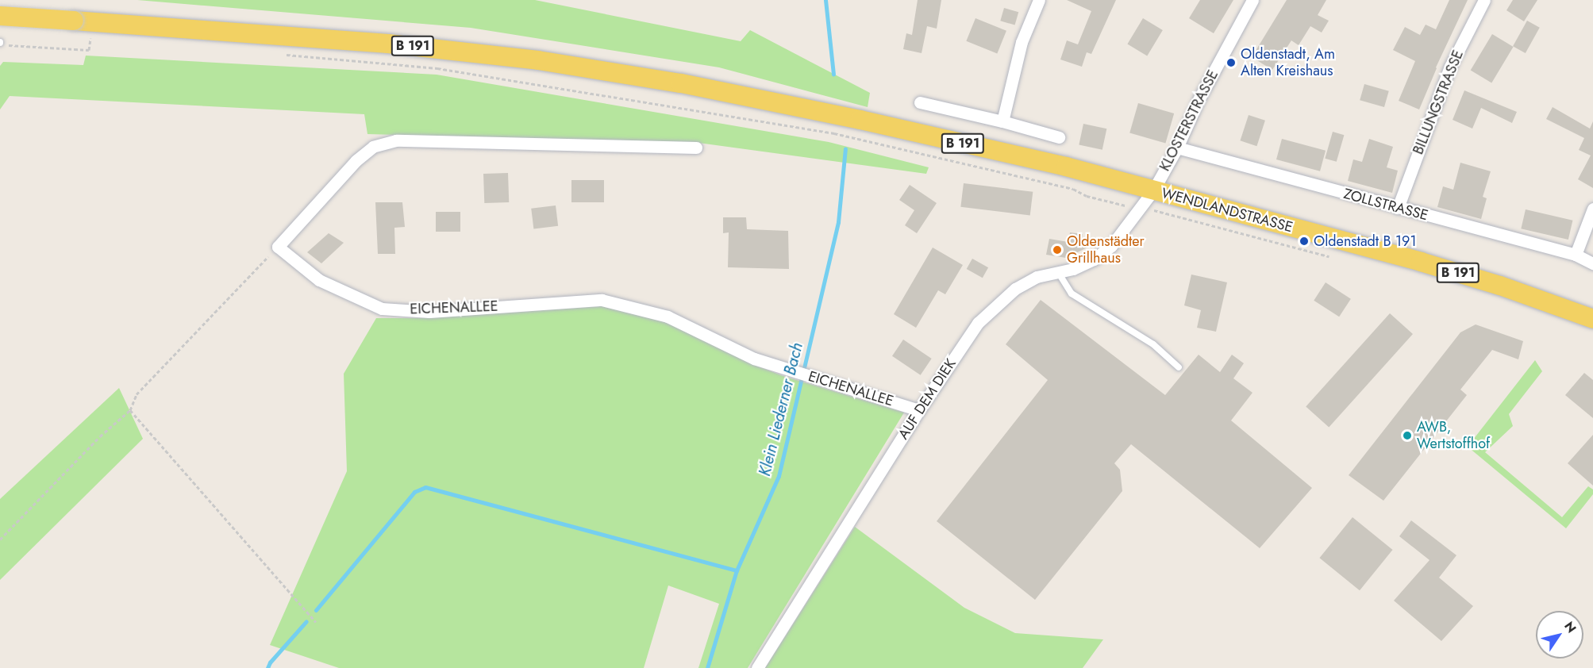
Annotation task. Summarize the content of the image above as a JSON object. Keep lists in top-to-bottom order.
{
  "streets": {
    "main road": ["B 191", "WENDLANDSTRASSE"],
    "street": [
      "BILLUNGSTRASSE",
      "KLOSTERSTRASSE",
      "ZOLLSTRASSE",
      "EICHENALLEE",
      "AUF DEM DIEK"
    ]
  },
  "crossings": [
    ["B 191", "WENDLANDSTRASSE"],
    ["BILLUNGSTRASSE", "ZOLLSTRASSE"],
    ["KLOSTERSTRASSE", "ZOLLSTRASSE"],
    ["KLOSTERSTRASSE", "WENDLANDSTRASSE"],
    ["KLOSTERSTRASSE", "AUF DEM DIEK"],
    ["WENDLANDSTRASSE", "AUF DEM DIEK"],
    ["EICHENALLEE", "AUF DEM DIEK"]
  ],
  "water": ["Klein Liederner Bach"],
  "places": [
    "Oldenstadt, Am Alten Kreishaus",
    "Oldenstadt B 191",
    "Oldenstädter Grillhaus",
    "AWB, Wertstoffhof"
  ],
  "north": "top right"
}
